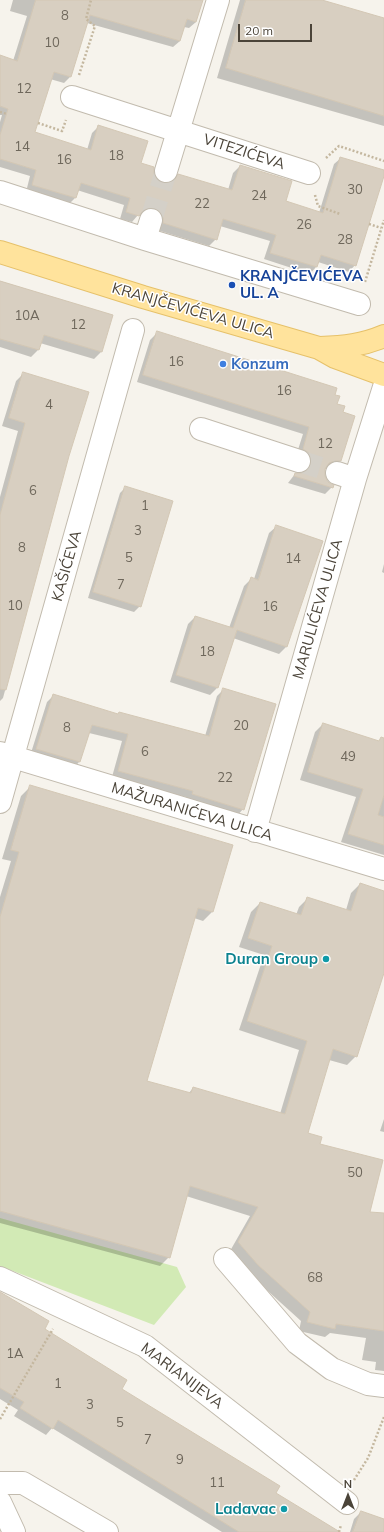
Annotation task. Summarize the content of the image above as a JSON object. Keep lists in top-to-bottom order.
{
  "streets": {
    "main road": ["KRANJČEVIĆEVA ULICA"],
    "street": [
      "VITEZIĆEVA",
      "KAŠIĆEVA",
      "MARULIĆEVA ULICA",
      "MAŽURANIĆEVA ULICA",
      "MARIANIJEVA"
    ]
  },
  "crossings": [
    ["KAŠIĆEVA", "MAŽURANIĆEVA ULICA"],
    ["MARULIĆEVA ULICA", "MAŽURANIĆEVA ULICA"]
  ],
  "places": [
    "KRANJČEVIĆEVA UL. A",
    "Konzum",
    "Duran Group",
    "Ladavac"
  ],
  "house_numbers": [
    "8",
    "10",
    "12",
    "14",
    "18",
    "16",
    "30",
    "24",
    "22",
    "26",
    "28",
    "10A",
    "12",
    "16",
    "16",
    "4",
    "12",
    "6",
    "1",
    "3",
    "8",
    "5",
    "14",
    "7",
    "10",
    "16",
    "18",
    "20",
    "8",
    "6",
    "49",
    "22",
    "50",
    "68",
    "1A",
    "1",
    "3",
    "5",
    "7",
    "9",
    "11"
  ],
  "scale_bar": "20 m",
  "north": "top"
}
